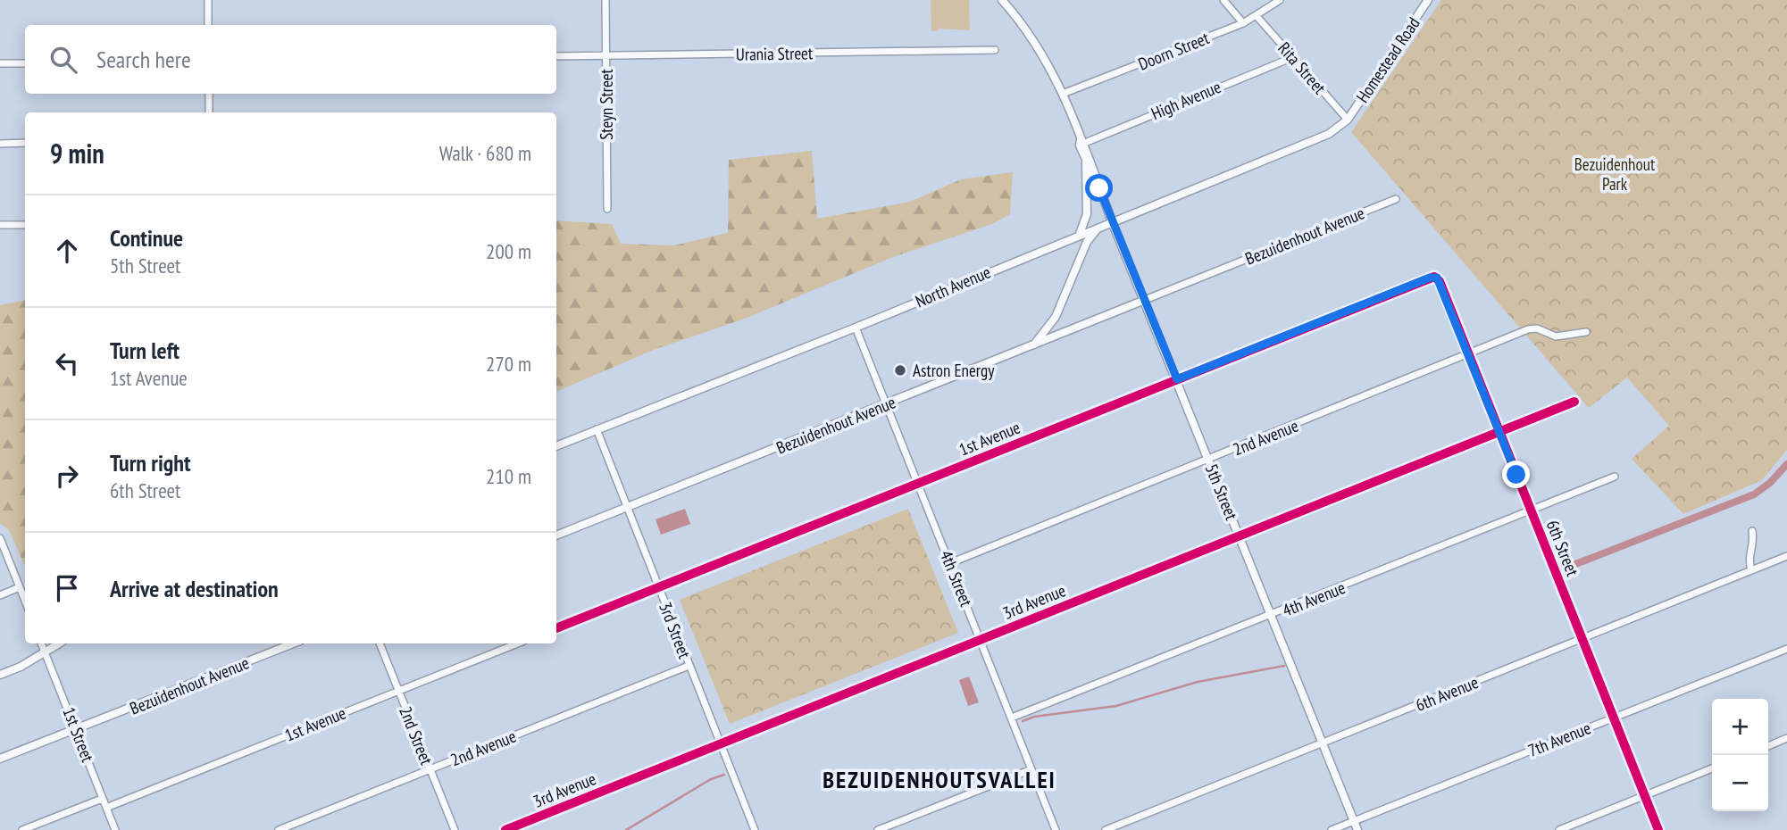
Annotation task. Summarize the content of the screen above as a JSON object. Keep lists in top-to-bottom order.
{
  "streets": {
    "street": [
      "Doorn Street",
      "Urania Street",
      "Homestead Road",
      "Rita Street",
      "High Avenue",
      "Steyn Street",
      "Bezuidenhout Avenue",
      "North Avenue",
      "2nd Avenue",
      "1st Avenue",
      "5th Street",
      "6th Street",
      "4th Street",
      "4th Avenue",
      "3rd Avenue",
      "3rd Street",
      "6th Avenue",
      "1st Street",
      "2nd Street",
      "7th Avenue"
    ]
  },
  "crossings": [
    ["Doorn Street", "Rita Street"],
    ["Urania Street", "Steyn Street"],
    ["Homestead Road", "Rita Street"],
    ["Homestead Road", "North Avenue"],
    ["Rita Street", "High Avenue"],
    ["Rita Street", "North Avenue"],
    ["High Avenue", "5th Street"],
    ["Bezuidenhout Avenue", "5th Street"],
    ["Bezuidenhout Avenue", "4th Street"],
    ["Bezuidenhout Avenue", "3rd Street"],
    ["Bezuidenhout Avenue", "1st Street"],
    ["North Avenue", "5th Street"],
    ["North Avenue", "4th Street"],
    ["North Avenue", "3rd Street"],
    ["2nd Avenue", "5th Street"],
    ["2nd Avenue", "6th Street"],
    ["2nd Avenue", "4th Street"],
    ["2nd Avenue", "3rd Street"],
    ["2nd Avenue", "2nd Street"],
    ["1st Avenue", "5th Street"],
    ["1st Avenue", "6th Street"],
    ["1st Avenue", "4th Street"],
    ["1st Avenue", "3rd Street"],
    ["1st Avenue", "1st Street"],
    ["1st Avenue", "2nd Street"],
    ["5th Street", "4th Avenue"],
    ["5th Street", "3rd Avenue"],
    ["5th Street", "6th Avenue"],
    ["5th Street", "7th Avenue"],
    ["6th Street", "4th Avenue"],
    ["6th Street", "3rd Avenue"],
    ["6th Street", "6th Avenue"],
    ["6th Street", "7th Avenue"],
    ["4th Street", "4th Avenue"],
    ["4th Street", "3rd Avenue"],
    ["3rd Avenue", "3rd Street"]
  ],
  "districts": ["BEZUIDENHOUTSVALLEI"],
  "parks": ["Bezuidenhout Park"],
  "places": ["Astron Energy"],
  "page": {
    "search": "Search here",
    "heading": ["9 min", "Walk · 680 m"],
    "list": [
      ["Continue", "5th Street", "200 m"],
      ["Turn left", "1st Avenue", "270 m"],
      ["Turn right", "6th Street", "210 m"],
      "Arrive at destination"
    ],
    "map_buttons": ["+", "−"]
  }
}
